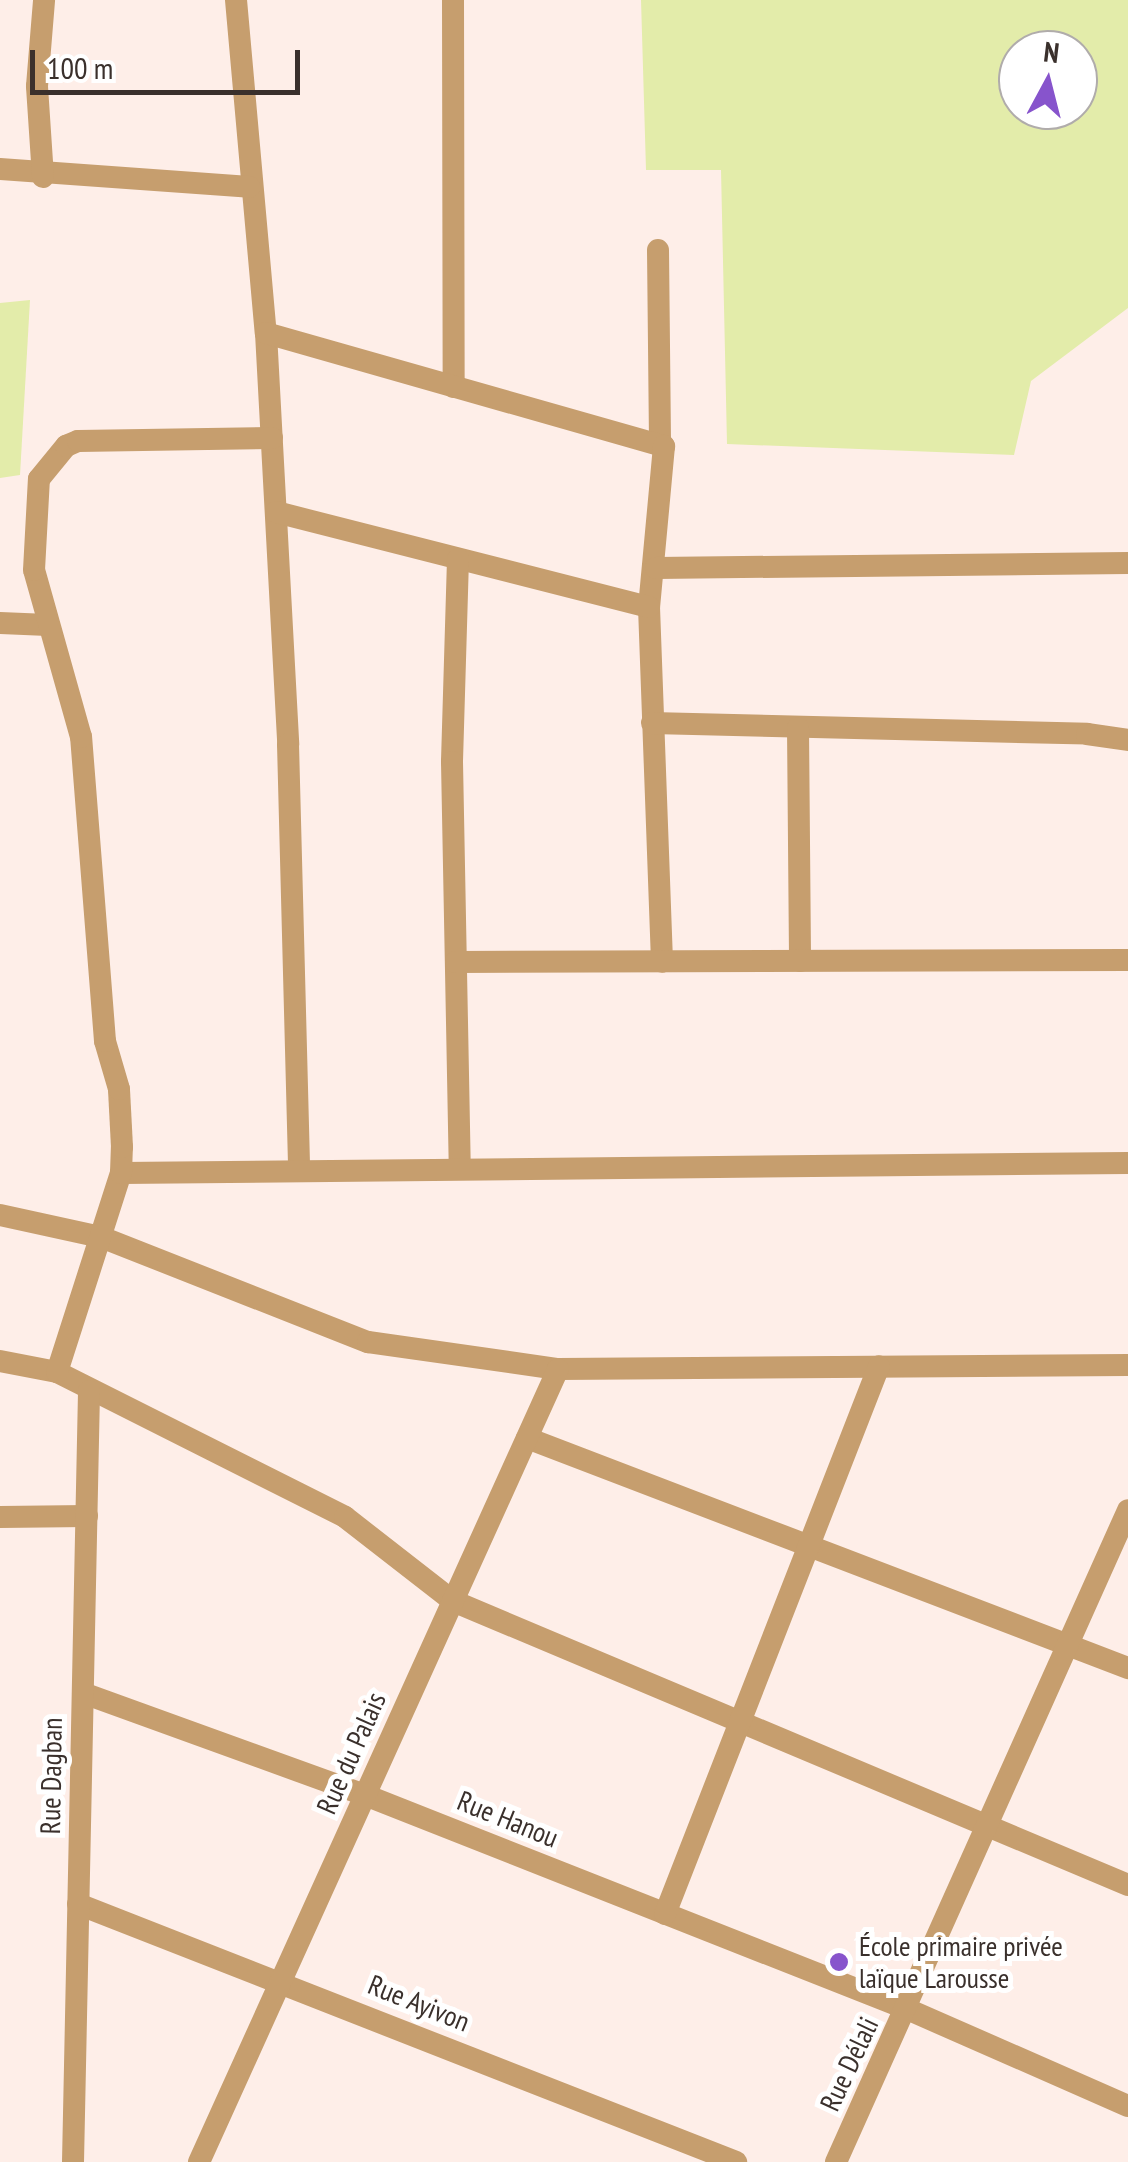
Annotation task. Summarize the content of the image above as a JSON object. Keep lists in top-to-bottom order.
{
  "streets": {
    "street": [
      "Rue du Palais",
      "Rue Dagban",
      "Rue Hanou",
      "Rue Ayivon",
      "Rue Délali"
    ]
  },
  "crossings": [
    ["Rue du Palais", "Rue Hanou"],
    ["Rue du Palais", "Rue Ayivon"],
    ["Rue Dagban", "Rue Hanou"],
    ["Rue Dagban", "Rue Ayivon"],
    ["Rue Hanou", "Rue Délali"]
  ],
  "places": ["École primaire privée laïque Larousse"],
  "scale_bar": "100 m",
  "north": "top"
}
